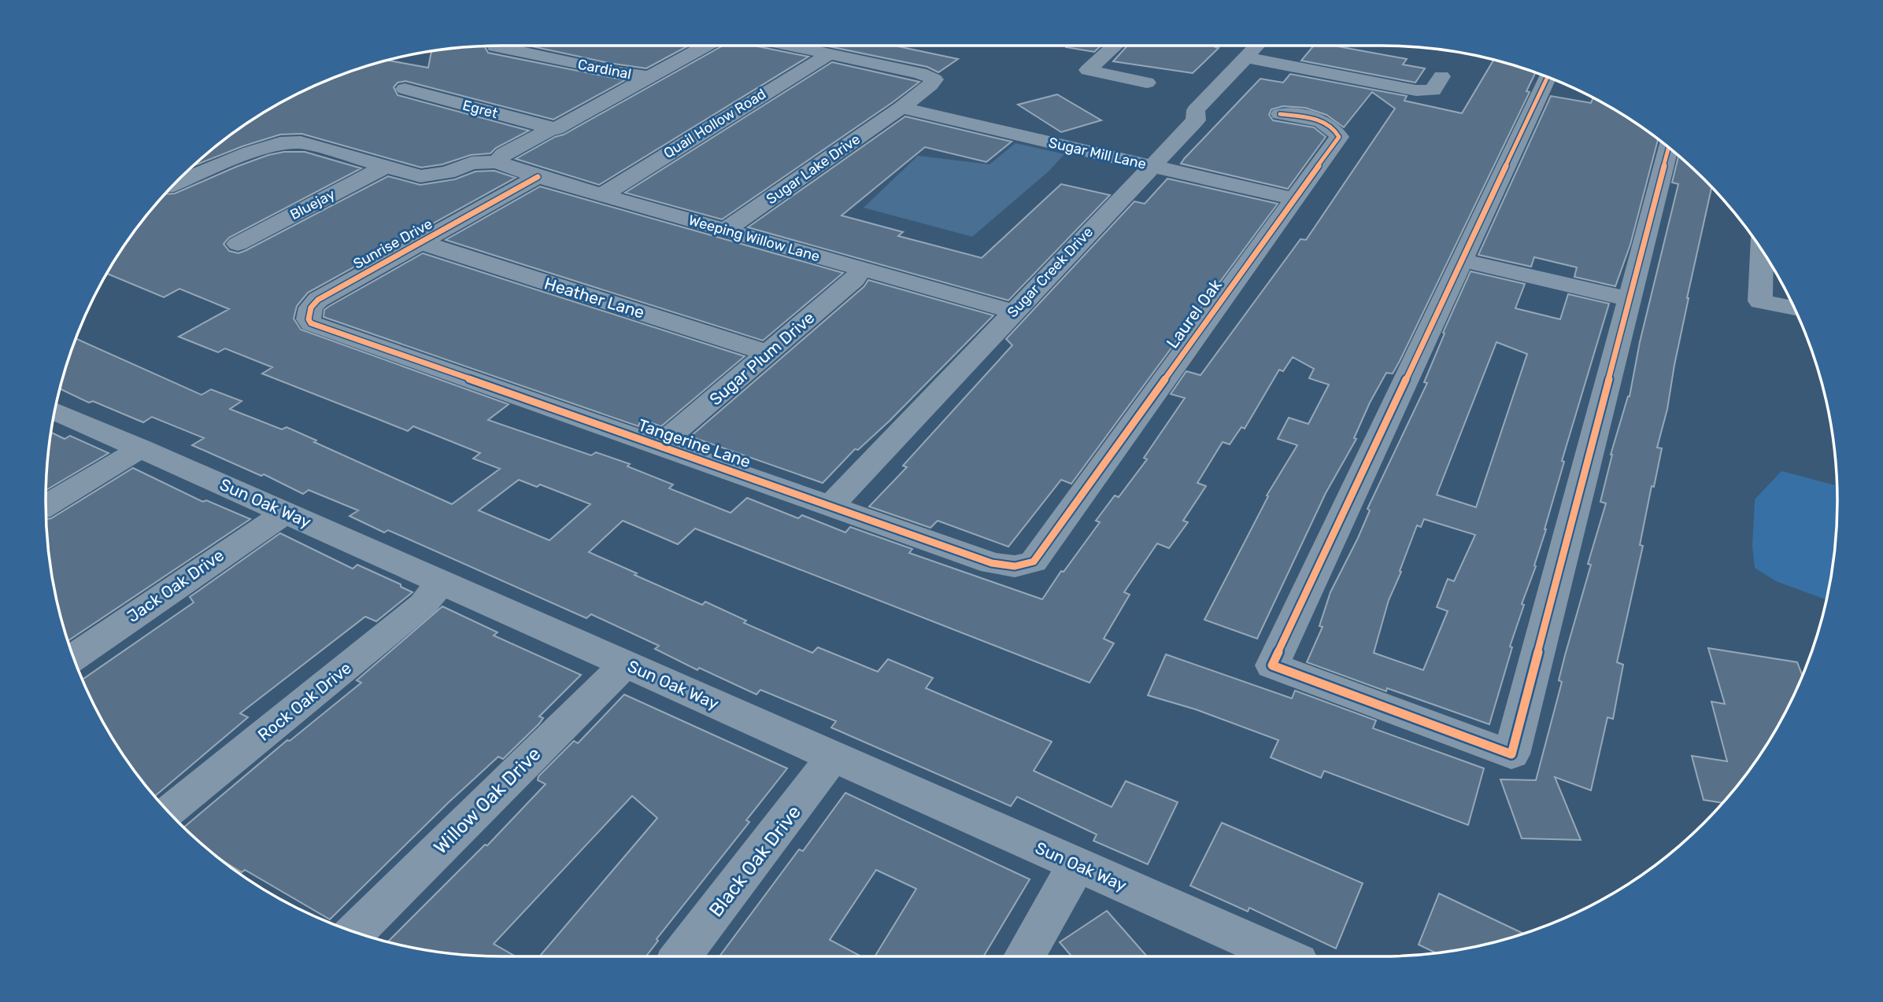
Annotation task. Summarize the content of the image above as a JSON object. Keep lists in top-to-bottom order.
{
  "streets": {
    "street": [
      "Cardinal",
      "Egret",
      "Quail Hollow Road",
      "Sugar Mill Lane",
      "Sugar Lake Drive",
      "Bluejay",
      "Weeping Willow Lane",
      "Sunrise Drive",
      "Sugar Creek Drive",
      "Heather Lane",
      "Laurel Oak",
      "Sugar Plum Drive",
      "Tangerine Lane",
      "Sun Oak Way",
      "Jack Oak Drive",
      "Rock Oak Drive",
      "Willow Oak Drive",
      "Black Oak Drive"
    ]
  },
  "crossings": [
    ["Quail Hollow Road", "Sugar Lake Drive"],
    ["Quail Hollow Road", "Weeping Willow Lane"],
    ["Sugar Mill Lane", "Sugar Lake Drive"],
    ["Sugar Mill Lane", "Sugar Creek Drive"],
    ["Sugar Mill Lane", "Laurel Oak"],
    ["Sugar Lake Drive", "Weeping Willow Lane"],
    ["Weeping Willow Lane", "Sunrise Drive"],
    ["Weeping Willow Lane", "Sugar Creek Drive"],
    ["Weeping Willow Lane", "Sugar Plum Drive"],
    ["Sunrise Drive", "Heather Lane"],
    ["Sunrise Drive", "Tangerine Lane"],
    ["Sugar Creek Drive", "Tangerine Lane"],
    ["Heather Lane", "Sugar Plum Drive"],
    ["Laurel Oak", "Tangerine Lane"],
    ["Sugar Plum Drive", "Tangerine Lane"],
    ["Sun Oak Way", "Jack Oak Drive"],
    ["Sun Oak Way", "Rock Oak Drive"],
    ["Sun Oak Way", "Willow Oak Drive"],
    ["Sun Oak Way", "Black Oak Drive"]
  ]
}
